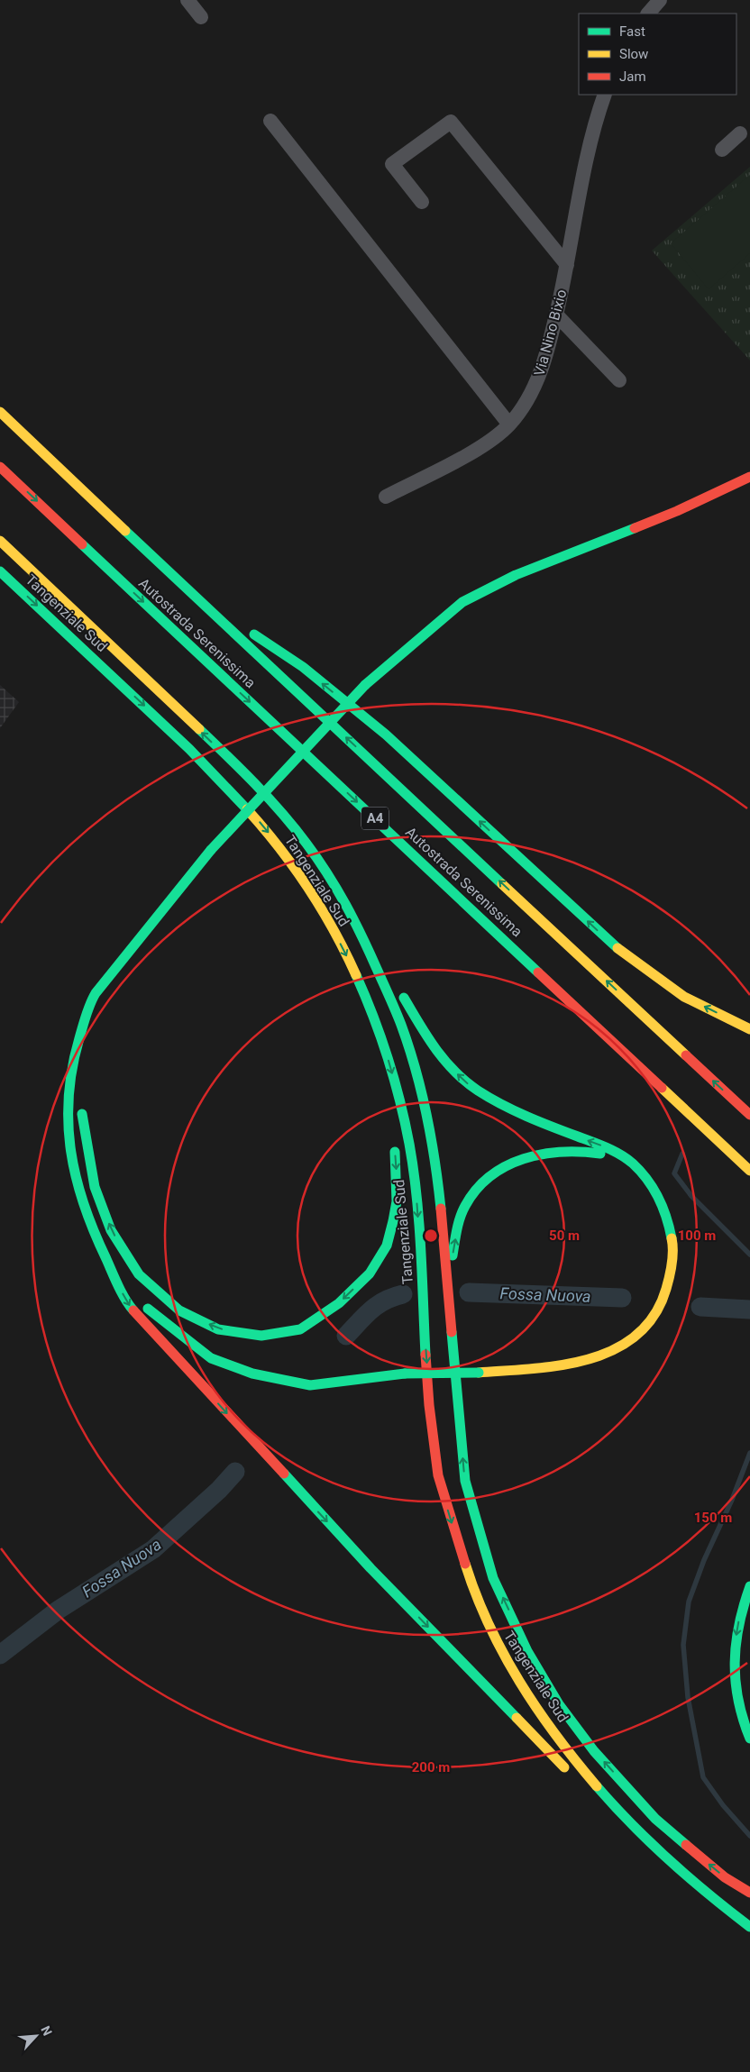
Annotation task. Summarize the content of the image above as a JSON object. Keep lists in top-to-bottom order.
{
  "streets": {
    "highway": ["Tangenziale Sud", "Autostrada Serenissima", "A4"],
    "street": ["Via Nino Bixio"]
  },
  "crossings": [
    ["Autostrada Serenissima", "A4"]
  ],
  "water": ["Fossa Nuova"],
  "legend": ["Fast", "Slow", "Jam"],
  "north": "top right",
  "rings": [
    "50 m",
    "100 m",
    "150 m",
    "200 m"
  ]
}
